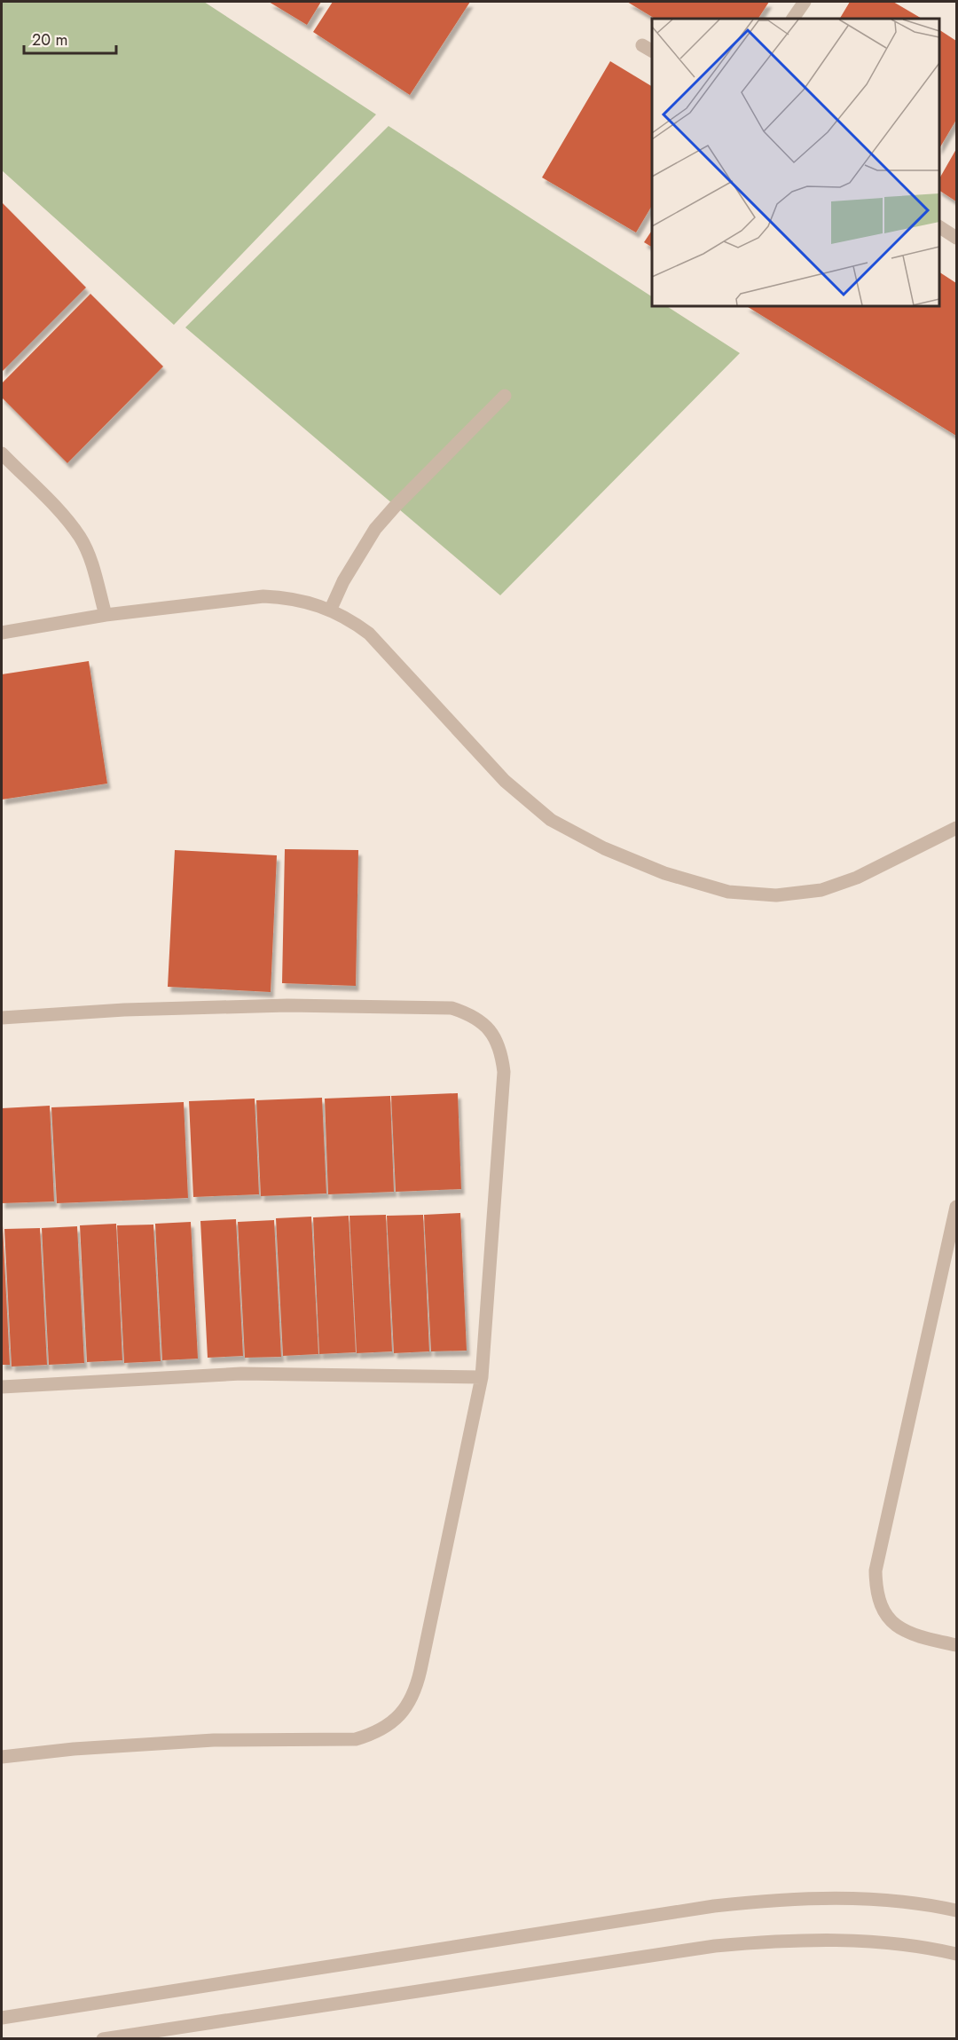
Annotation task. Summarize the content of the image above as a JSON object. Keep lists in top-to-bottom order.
{
  "scale_bar": "20 m"
}
